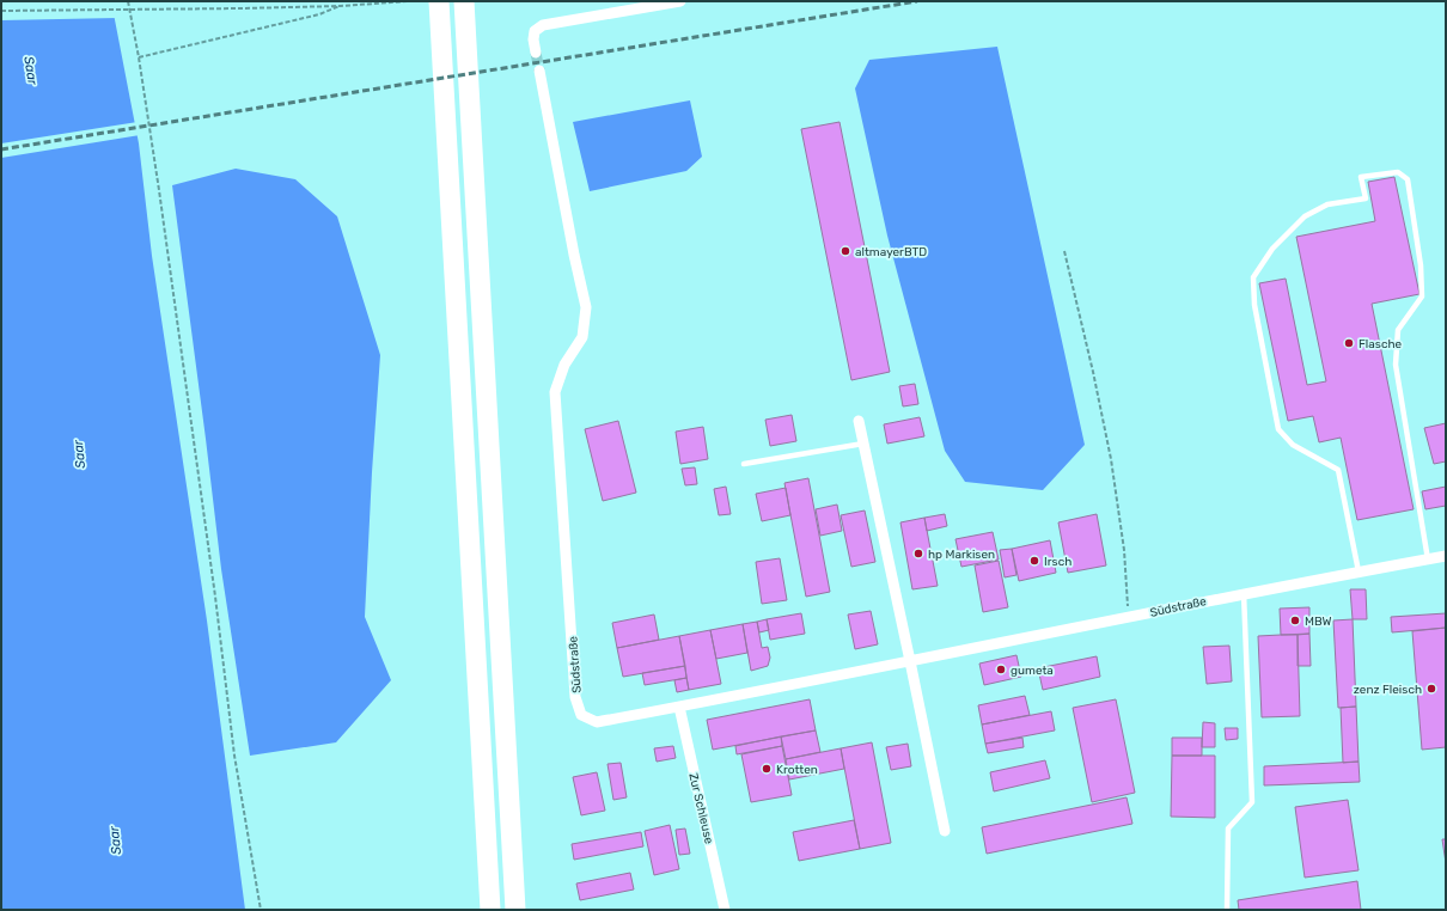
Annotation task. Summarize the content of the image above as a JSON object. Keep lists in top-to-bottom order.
{
  "streets": {
    "street": ["Südstraße", "Zur Schleuse"]
  },
  "crossings": [
    ["Südstraße", "Zur Schleuse"]
  ],
  "water": ["Saar"],
  "places": [
    "altmayerBTD",
    "Flasche",
    "hp Markisen",
    "Irsch",
    "MBW",
    "gumeta",
    "zenz Fleisch",
    "Krotten"
  ]
}
